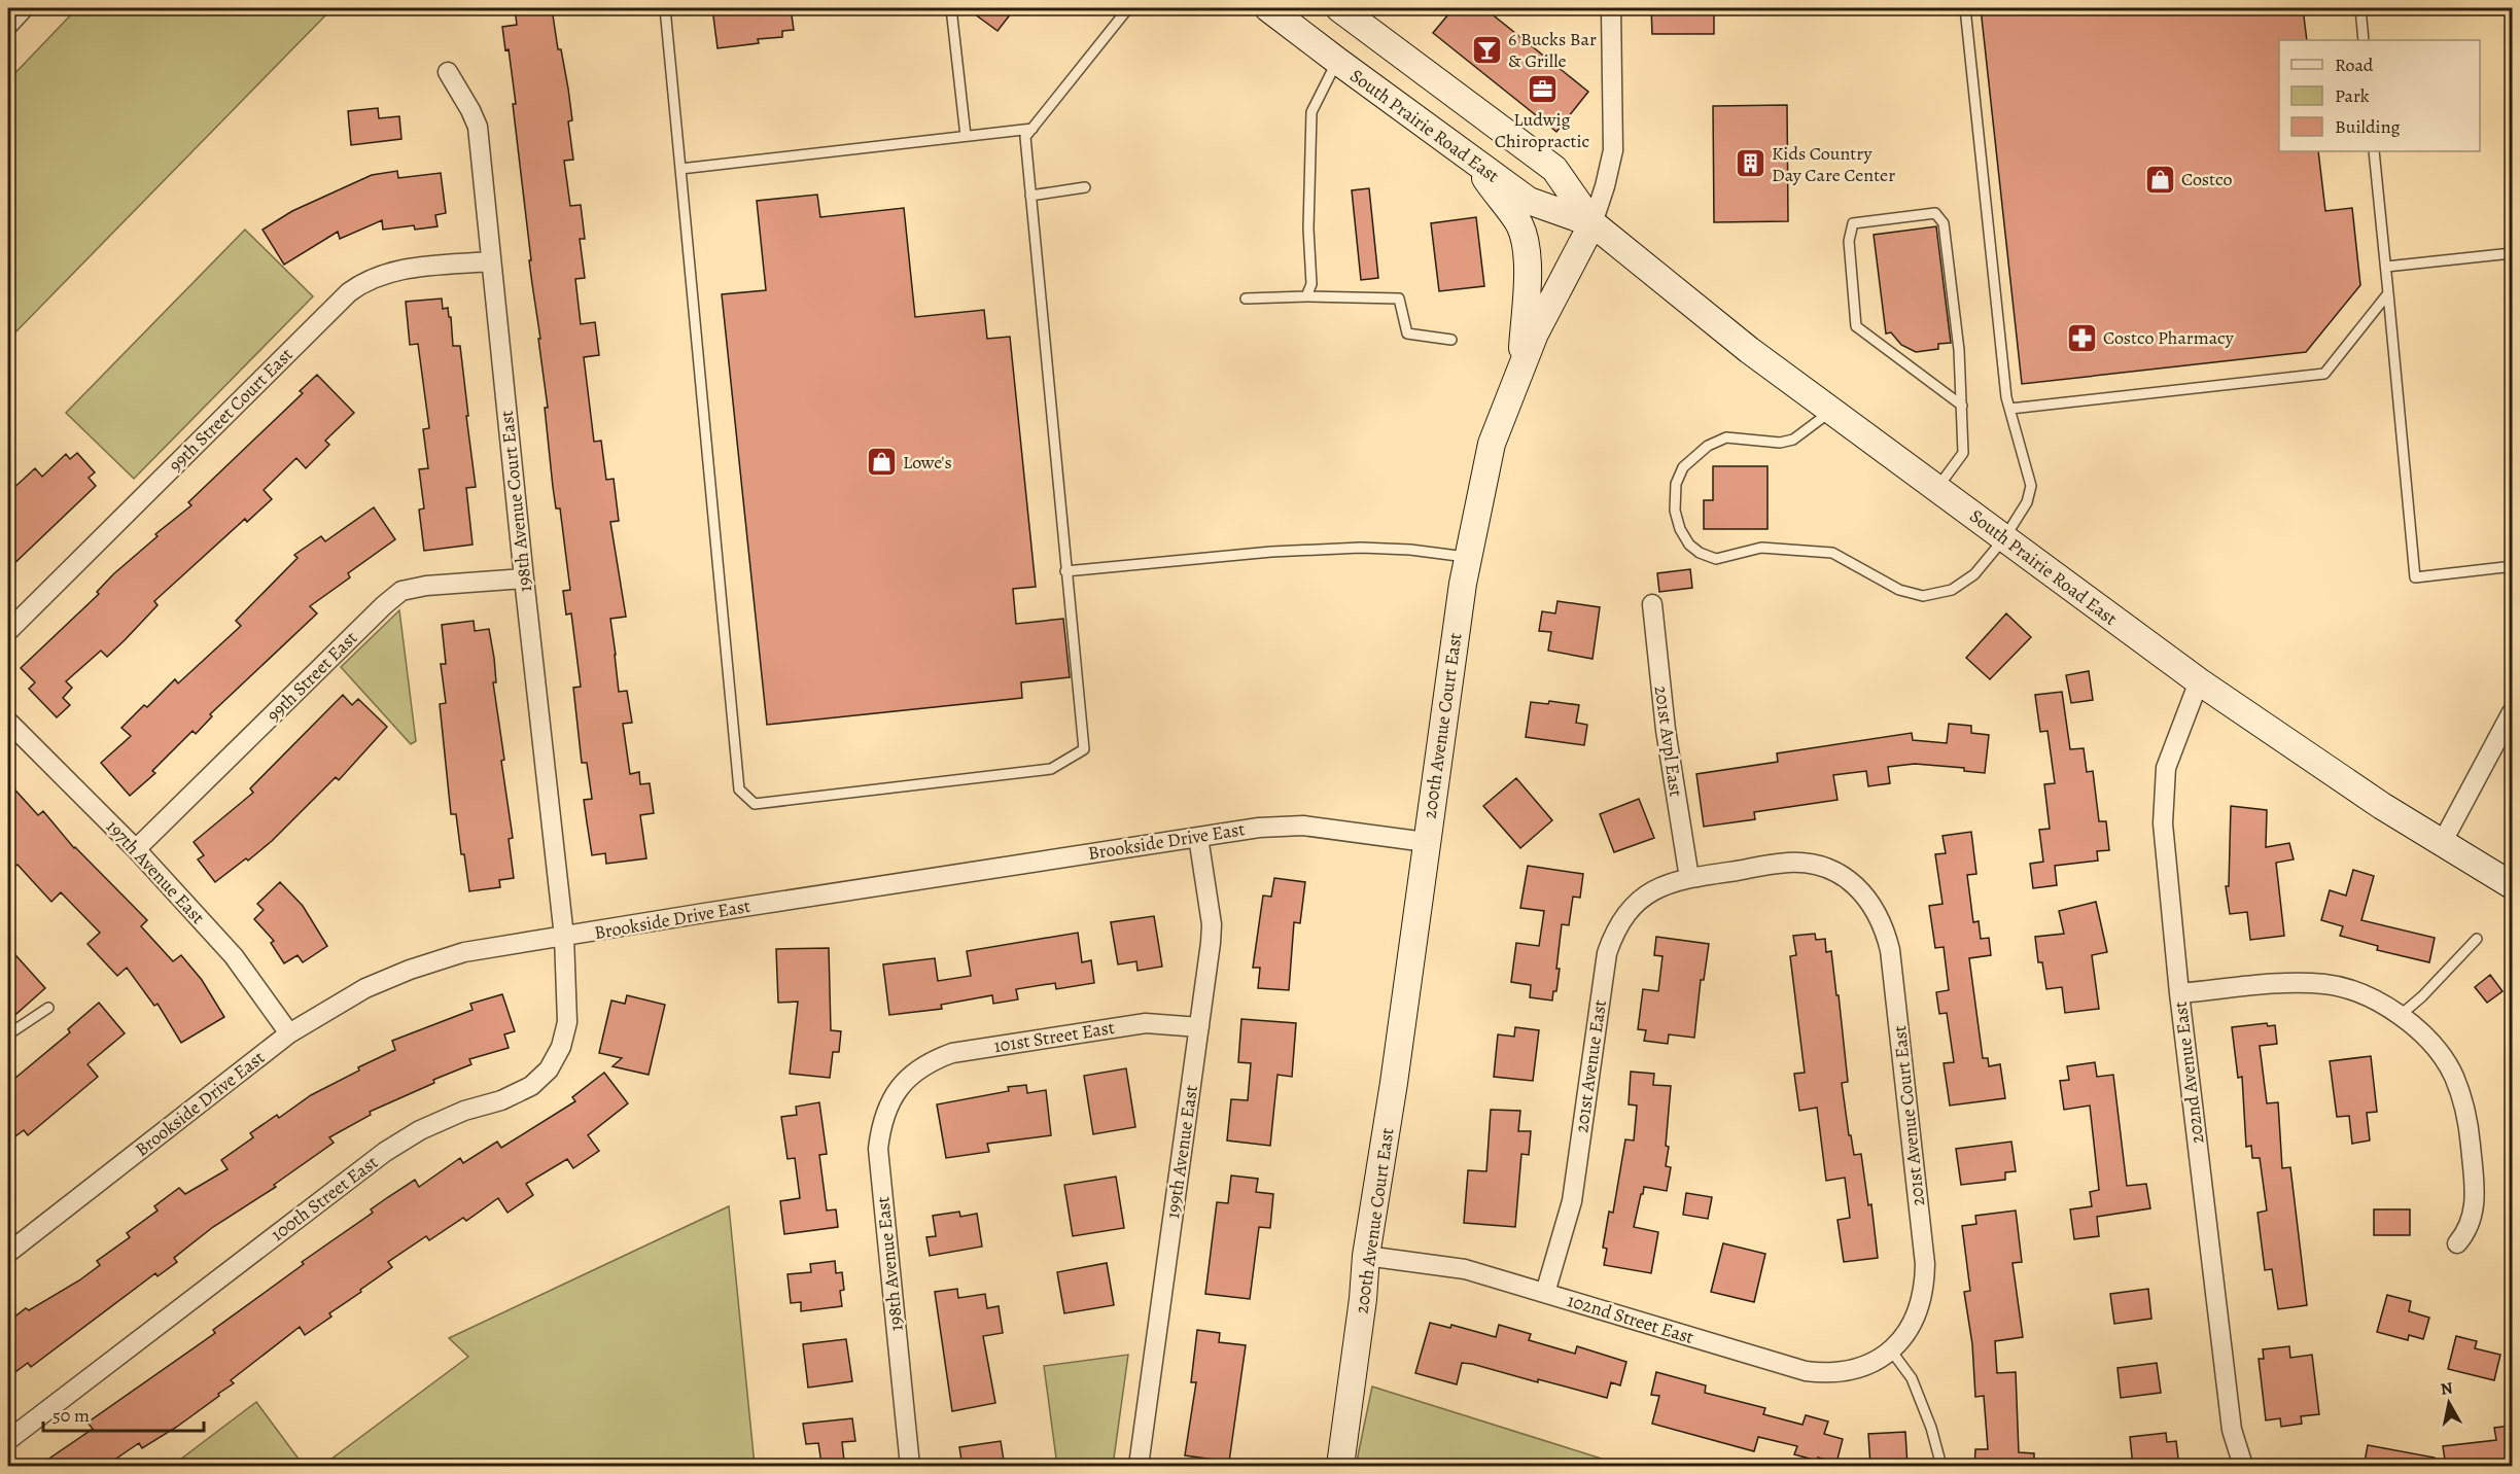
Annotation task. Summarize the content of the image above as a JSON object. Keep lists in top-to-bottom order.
{
  "streets": {
    "main road": ["South Prairie Road East", "200th Avenue Court East"],
    "street": [
      "99th Street Court East",
      "198th Avenue Court East",
      "99th Street East",
      "201st Avpl East",
      "Brookside Drive East",
      "197th Avenue East",
      "101st Street East",
      "201st Avenue East",
      "202nd Avenue East",
      "201st Avenue Court East",
      "199th Avenue East",
      "100th Street East",
      "198th Avenue East",
      "102nd Street East"
    ]
  },
  "crossings": [
    ["South Prairie Road East", "200th Avenue Court East"],
    ["South Prairie Road East", "202nd Avenue East"],
    ["99th Street Court East", "198th Avenue Court East"],
    ["198th Avenue Court East", "99th Street East"],
    ["198th Avenue Court East", "Brookside Drive East"],
    ["198th Avenue Court East", "100th Street East"],
    ["99th Street East", "197th Avenue East"],
    ["200th Avenue Court East", "Brookside Drive East"],
    ["200th Avenue Court East", "102nd Street East"],
    ["201st Avpl East", "201st Avenue East"],
    ["201st Avpl East", "201st Avenue Court East"],
    ["Brookside Drive East", "197th Avenue East"],
    ["Brookside Drive East", "199th Avenue East"],
    ["Brookside Drive East", "100th Street East"],
    ["101st Street East", "199th Avenue East"],
    ["101st Street East", "198th Avenue East"],
    ["201st Avenue East", "201st Avenue Court East"],
    ["201st Avenue East", "102nd Street East"],
    ["201st Avenue Court East", "102nd Street East"]
  ],
  "places": {
    "bar": ["6 Bucks Bar & Grille"],
    "office": ["Ludwig Chiropractic"],
    "building": ["Kids Country Day Care Center"],
    "shop": ["Costco", "Lowe's"],
    "pharmacy": ["Costco Pharmacy"]
  },
  "legend": ["Road", "Park", "Building"],
  "scale_bar": "50 m",
  "north": "top"
}
